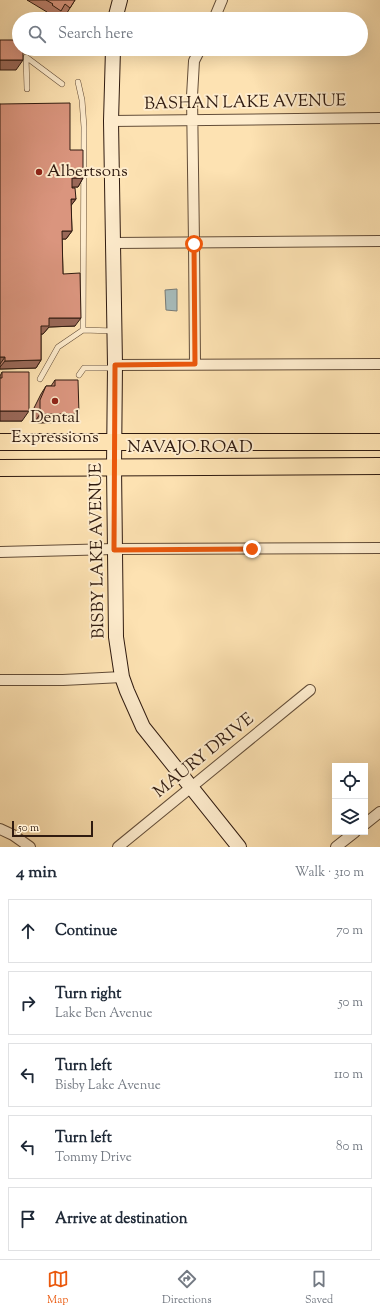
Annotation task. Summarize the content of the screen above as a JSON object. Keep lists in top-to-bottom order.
{
  "streets": {
    "main road": ["NAVAJO ROAD"],
    "street": ["BASHAN LAKE AVENUE", "BISBY LAKE AVENUE", "MAURY DRIVE"]
  },
  "crossings": [
    ["BASHAN LAKE AVENUE", "BISBY LAKE AVENUE"],
    ["NAVAJO ROAD", "BISBY LAKE AVENUE"],
    ["BISBY LAKE AVENUE", "MAURY DRIVE"]
  ],
  "places": ["Albertsons", "Dental Expressions"],
  "scale_bar": "50 m",
  "page": {
    "search": "Search here",
    "scale": "50 m",
    "heading": ["4 min", "Walk · 310 m"],
    "list": [
      ["Continue", "70 m"],
      ["Turn right", "Lake Ben Avenue", "50 m"],
      ["Turn left", "Bisby Lake Avenue", "110 m"],
      ["Turn left", "Tommy Drive", "80 m"],
      "Arrive at destination"
    ],
    "nav": ["Map", "Directions", "Saved"]
  }
}
